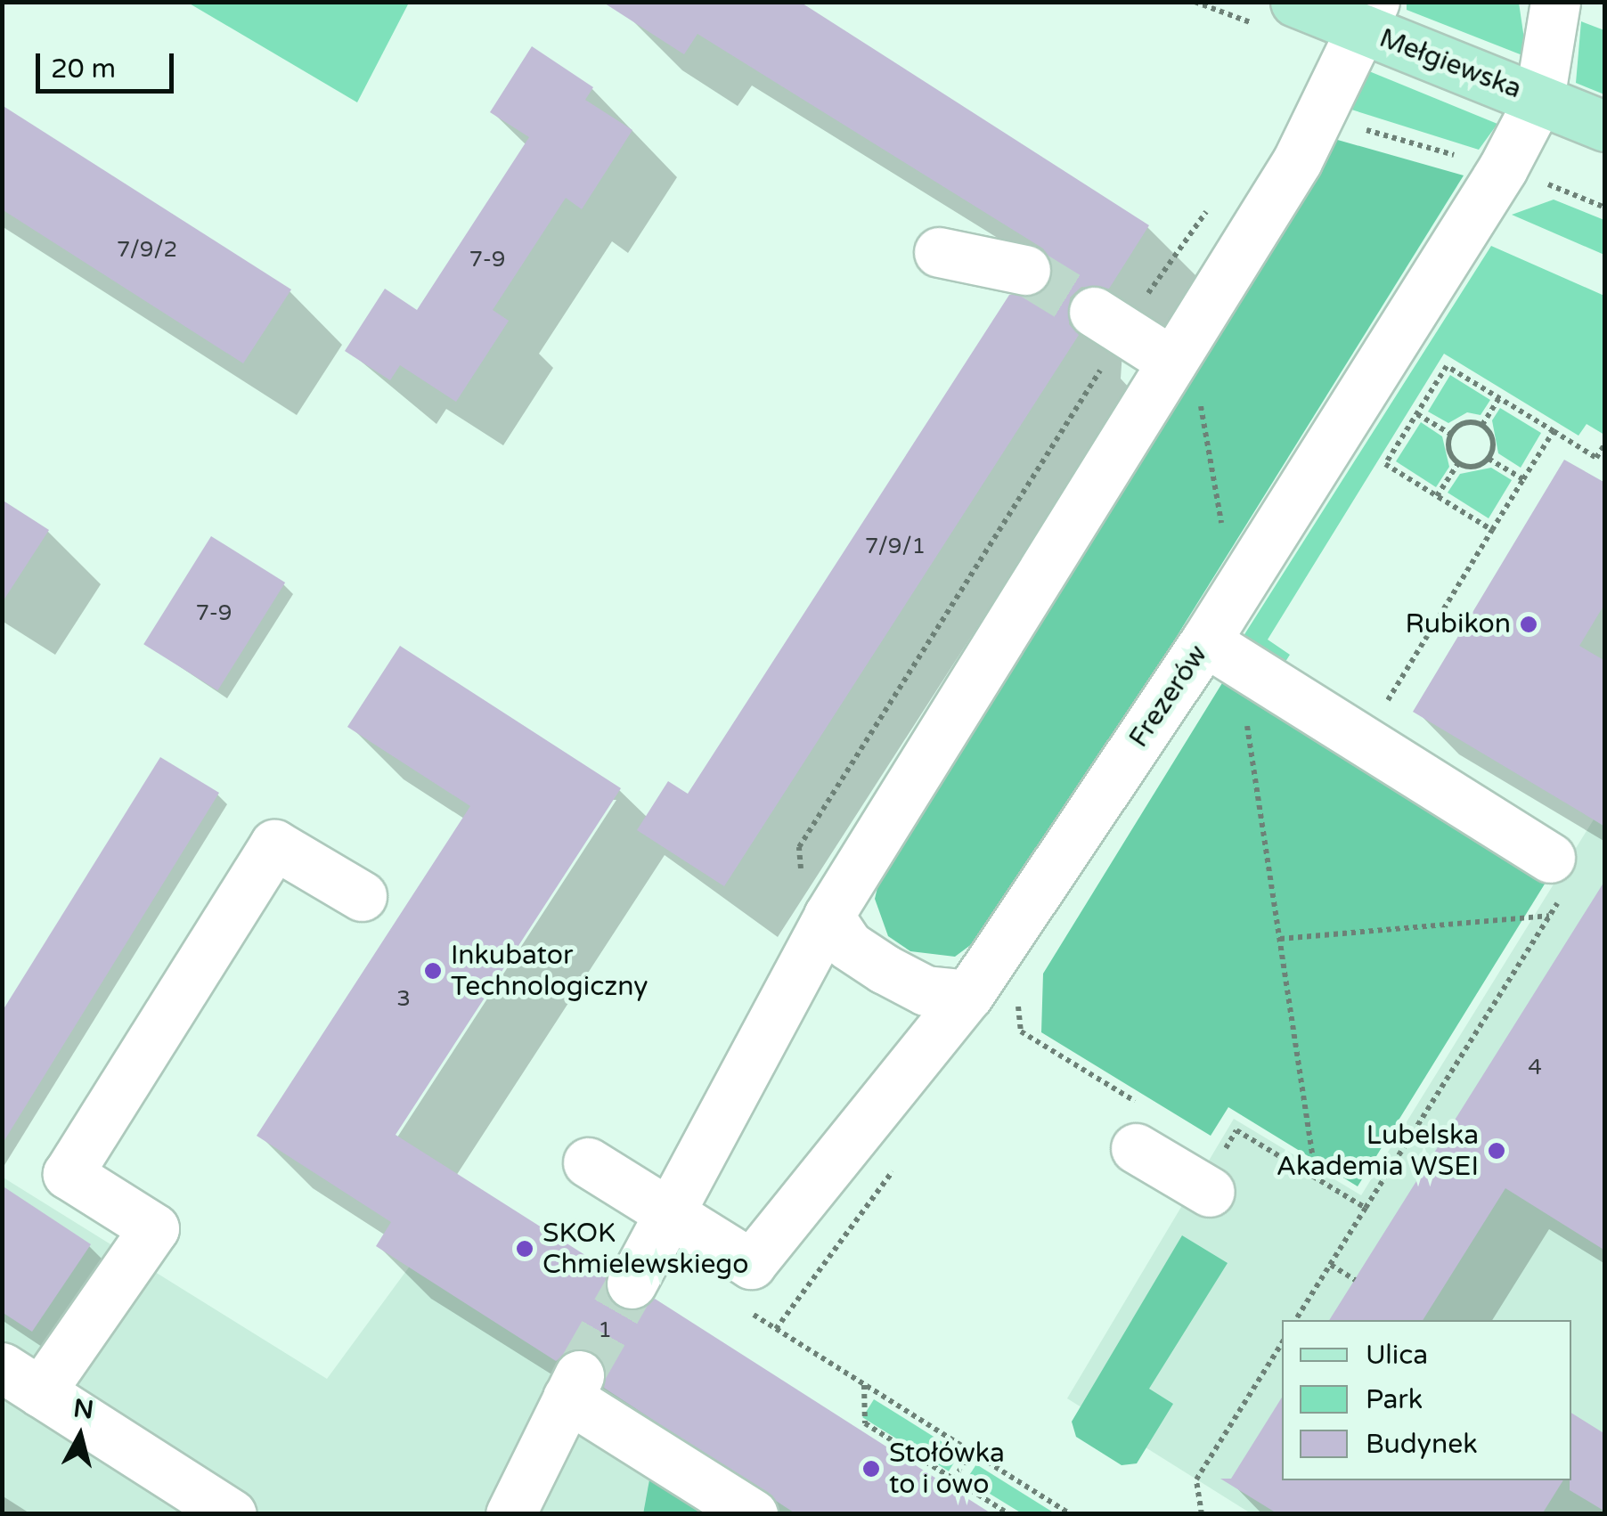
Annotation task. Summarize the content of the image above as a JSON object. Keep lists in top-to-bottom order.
{
  "streets": {
    "main road": ["Mełgiewska"],
    "street": ["Frezerów"]
  },
  "crossings": [
    ["Mełgiewska", "Frezerów"]
  ],
  "places": [
    "Rubikon",
    "Inkubator Technologiczny",
    "Lubelska Akademia WSEI",
    "SKOK Chmielewskiego",
    "Stołówka to i owo"
  ],
  "house_numbers": [
    "7/9/2",
    "7-9",
    "7/9/1",
    "7-9",
    "3",
    "4",
    "1"
  ],
  "legend": ["Ulica", "Park", "Budynek"],
  "scale_bar": "20 m",
  "north": "top"
}
